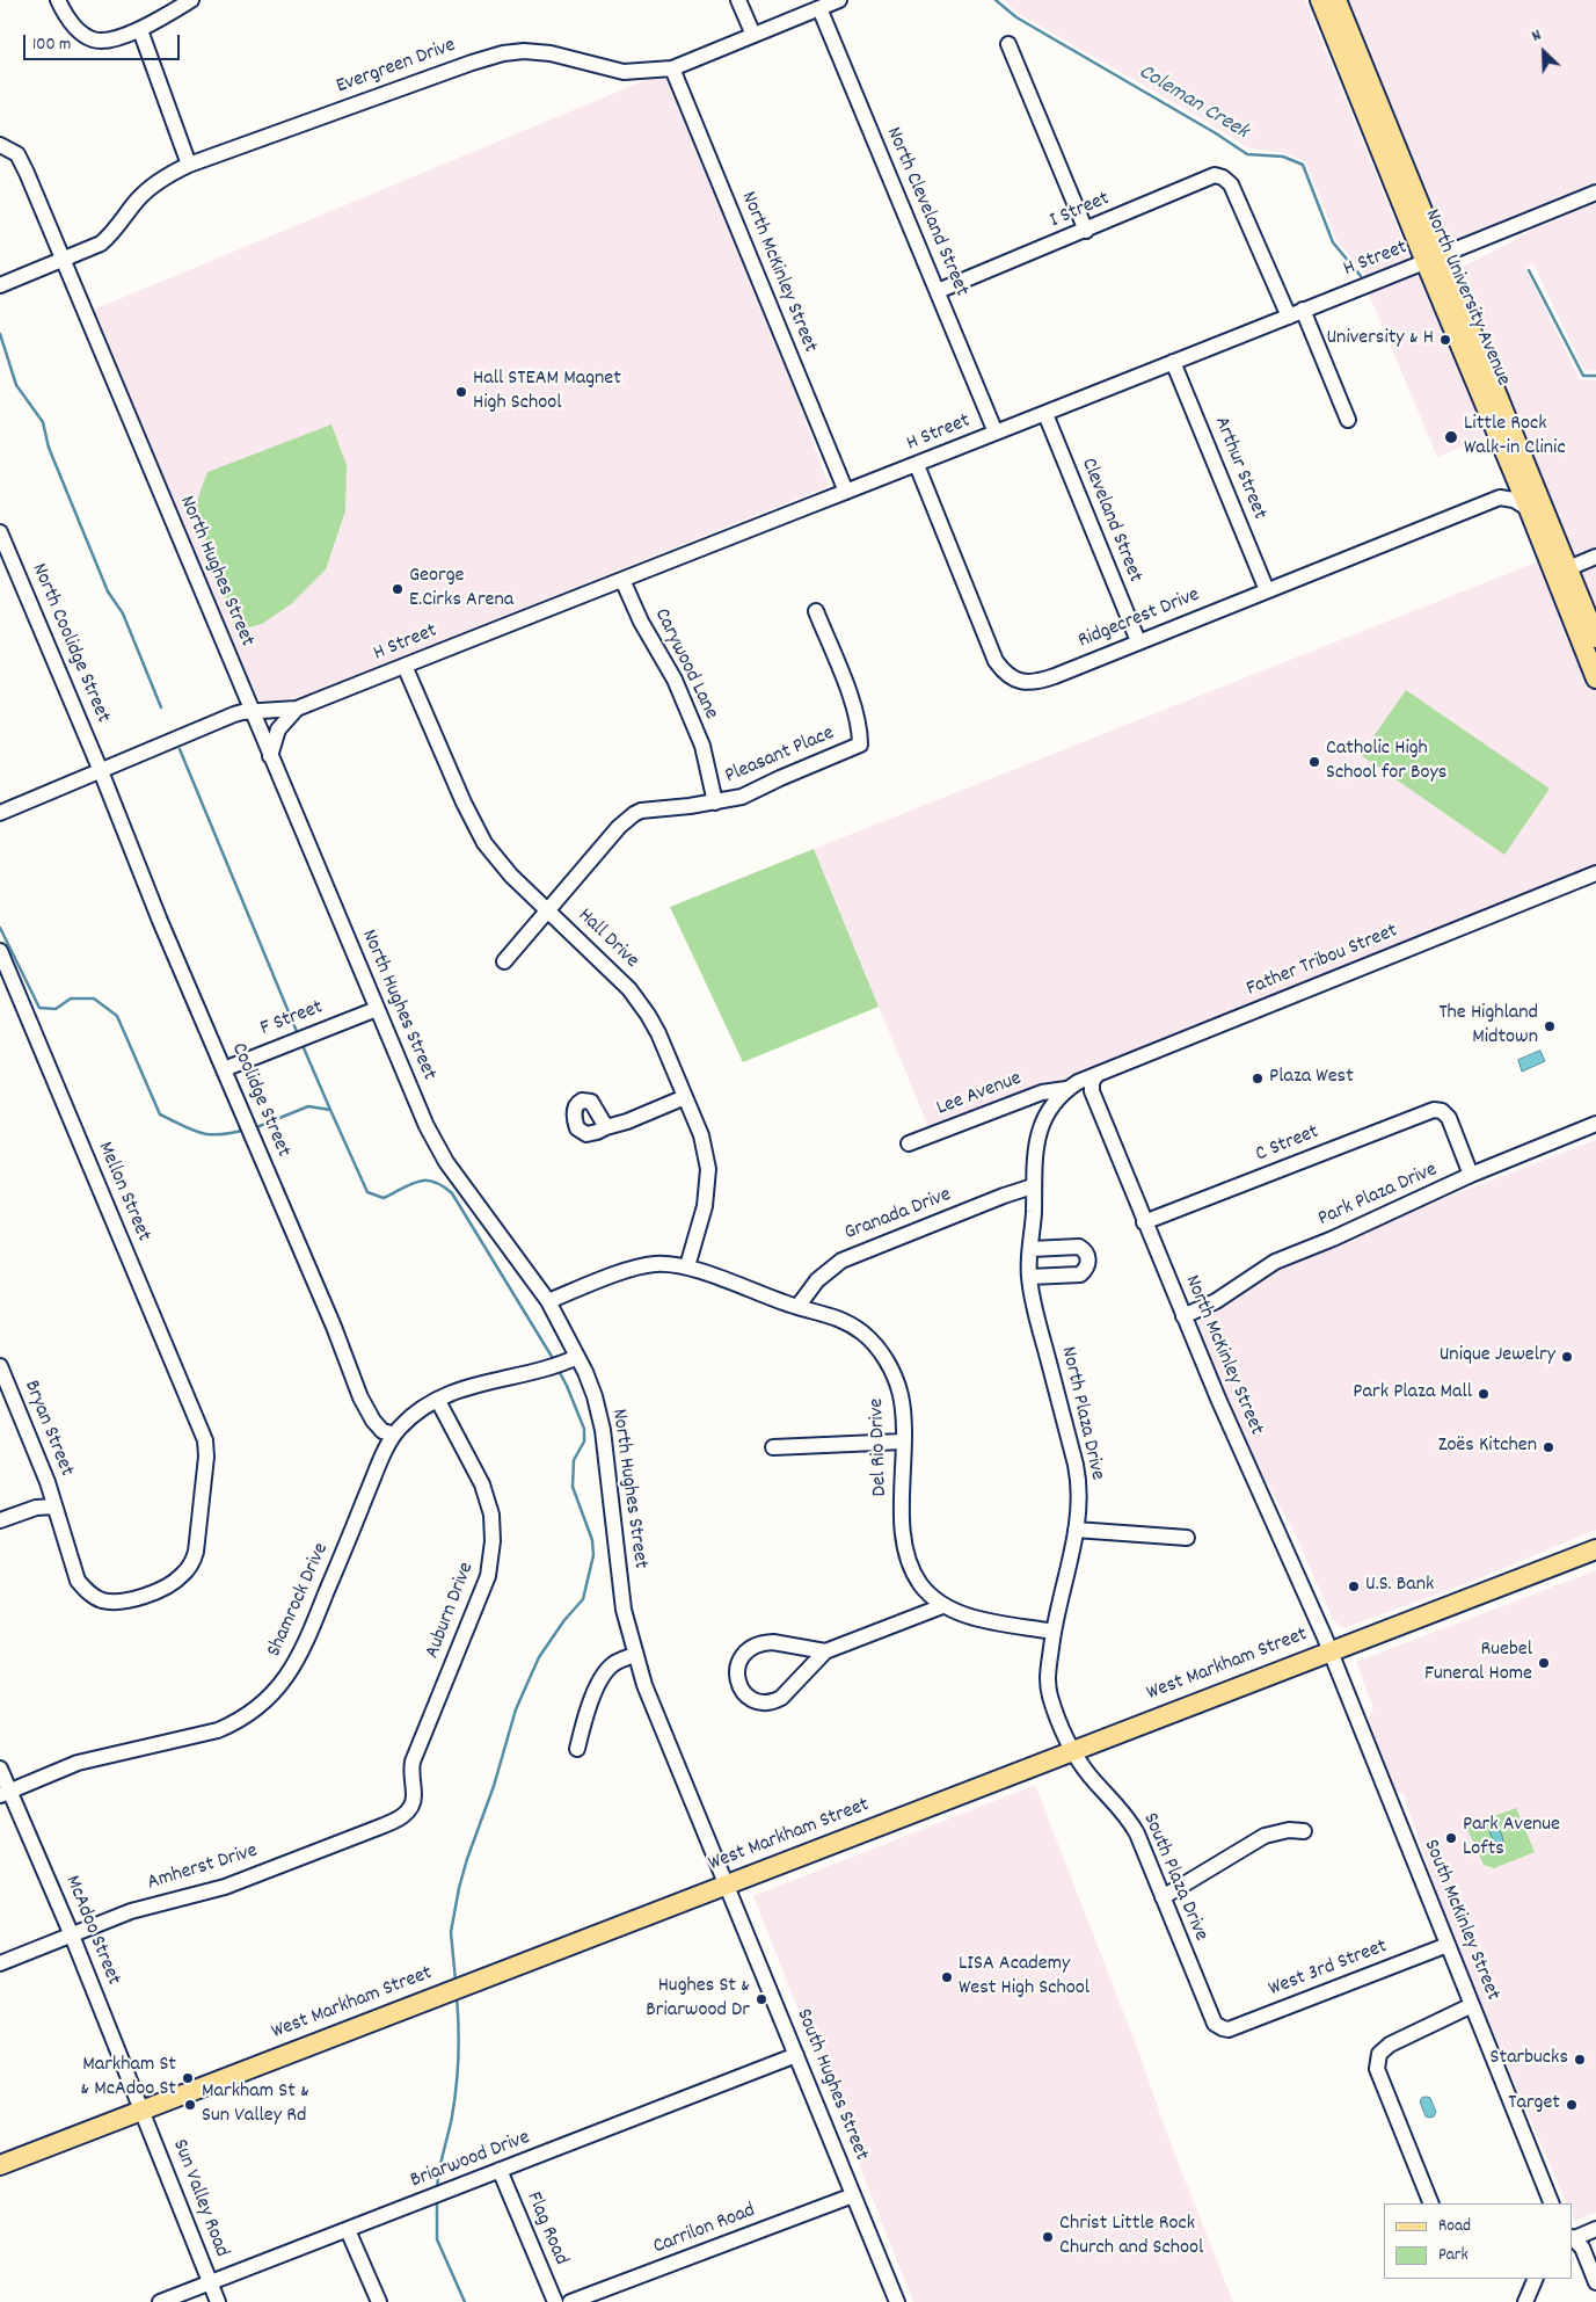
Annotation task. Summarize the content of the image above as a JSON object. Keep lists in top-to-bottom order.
{
  "streets": {
    "main road": ["North University Avenue", "West Markham Street"],
    "street": [
      "Evergreen Drive",
      "I Street",
      "North Cleveland Street",
      "H Street",
      "North McKinley Street",
      "Arthur Street",
      "Cleveland Street",
      "North Hughes Street",
      "Ridgecrest Drive",
      "North Coolidge Street",
      "Carywood Lane",
      "Pleasant Place",
      "Hall Drive",
      "Father Tribou Street",
      "F Street",
      "Lee Avenue",
      "Coolidge Street",
      "C Street",
      "Mellon Street",
      "Park Plaza Drive",
      "Granada Drive",
      "North Plaza Drive",
      "Bryan Street",
      "Del Rio Drive",
      "Shamrock Drive",
      "Auburn Drive",
      "Amherst Drive",
      "South Plaza Drive",
      "South McKinley Street",
      "McAdoo Street",
      "West 3rd Street",
      "South Hughes Street",
      "Briarwood Drive",
      "Sun Valley Road",
      "Flag Road",
      "Carrilon Road"
    ]
  },
  "crossings": [
    ["Evergreen Drive", "North Cleveland Street"],
    ["Evergreen Drive", "North McKinley Street"],
    ["Evergreen Drive", "North Hughes Street"],
    ["I Street", "North Cleveland Street"],
    ["I Street", "H Street"],
    ["North Cleveland Street", "H Street"],
    ["H Street", "North McKinley Street"],
    ["H Street", "North University Avenue"],
    ["H Street", "Arthur Street"],
    ["H Street", "Cleveland Street"],
    ["H Street", "North Hughes Street"],
    ["H Street", "Ridgecrest Drive"],
    ["H Street", "North Coolidge Street"],
    ["H Street", "Carywood Lane"],
    ["H Street", "Hall Drive"],
    ["H Street", "Coolidge Street"],
    ["North McKinley Street", "Father Tribou Street"],
    ["North McKinley Street", "C Street"],
    ["North McKinley Street", "Park Plaza Drive"],
    ["North McKinley Street", "West Markham Street"],
    ["North McKinley Street", "South McKinley Street"],
    ["Arthur Street", "Ridgecrest Drive"],
    ["Cleveland Street", "Ridgecrest Drive"],
    ["North Hughes Street", "F Street"],
    ["North Hughes Street", "Del Rio Drive"],
    ["North Hughes Street", "Shamrock Drive"],
    ["North Hughes Street", "West Markham Street"],
    ["North Hughes Street", "South Hughes Street"],
    ["North Coolidge Street", "Coolidge Street"],
    ["Carywood Lane", "Pleasant Place"],
    ["Pleasant Place", "Hall Drive"],
    ["Hall Drive", "Del Rio Drive"],
    ["Father Tribou Street", "Lee Avenue"],
    ["Father Tribou Street", "North Plaza Drive"],
    ["F Street", "Coolidge Street"],
    ["Lee Avenue", "North Plaza Drive"],
    ["Coolidge Street", "Shamrock Drive"],
    ["C Street", "Park Plaza Drive"],
    ["Mellon Street", "Bryan Street"],
    ["Granada Drive", "North Plaza Drive"],
    ["Granada Drive", "Del Rio Drive"],
    ["North Plaza Drive", "Del Rio Drive"],
    ["North Plaza Drive", "West Markham Street"],
    ["North Plaza Drive", "South Plaza Drive"],
    ["Shamrock Drive", "Auburn Drive"],
    ["Shamrock Drive", "McAdoo Street"],
    ["Auburn Drive", "Amherst Drive"],
    ["West Markham Street", "South Plaza Drive"],
    ["West Markham Street", "South McKinley Street"],
    ["West Markham Street", "McAdoo Street"],
    ["West Markham Street", "South Hughes Street"],
    ["West Markham Street", "Sun Valley Road"],
    ["Amherst Drive", "McAdoo Street"],
    ["South Plaza Drive", "West 3rd Street"],
    ["South McKinley Street", "West 3rd Street"],
    ["McAdoo Street", "Sun Valley Road"],
    ["South Hughes Street", "Briarwood Drive"],
    ["South Hughes Street", "Carrilon Road"],
    ["Briarwood Drive", "Sun Valley Road"],
    ["Briarwood Drive", "Flag Road"]
  ],
  "water": ["Coleman Creek"],
  "places": [
    "University & H",
    "Hall STEAM Magnet High School",
    "Little Rock Walk-in Clinic",
    "George E.Cirks Arena",
    "Catholic High School for Boys",
    "The Highland Midtown",
    "Plaza West",
    "Unique Jewelry",
    "Park Plaza Mall",
    "Zoës Kitchen",
    "U.S. Bank",
    "Ruebel Funeral Home",
    "Park Avenue Lofts",
    "LISA Academy West High School",
    "Hughes St & Briarwood Dr",
    "Starbucks",
    "Markham St & McAdoo St",
    "Markham St & Sun Valley Rd",
    "Target",
    "Christ Little Rock Church and School"
  ],
  "legend": ["Road", "Park"],
  "scale_bar": "100 m",
  "north": "top left"
}
